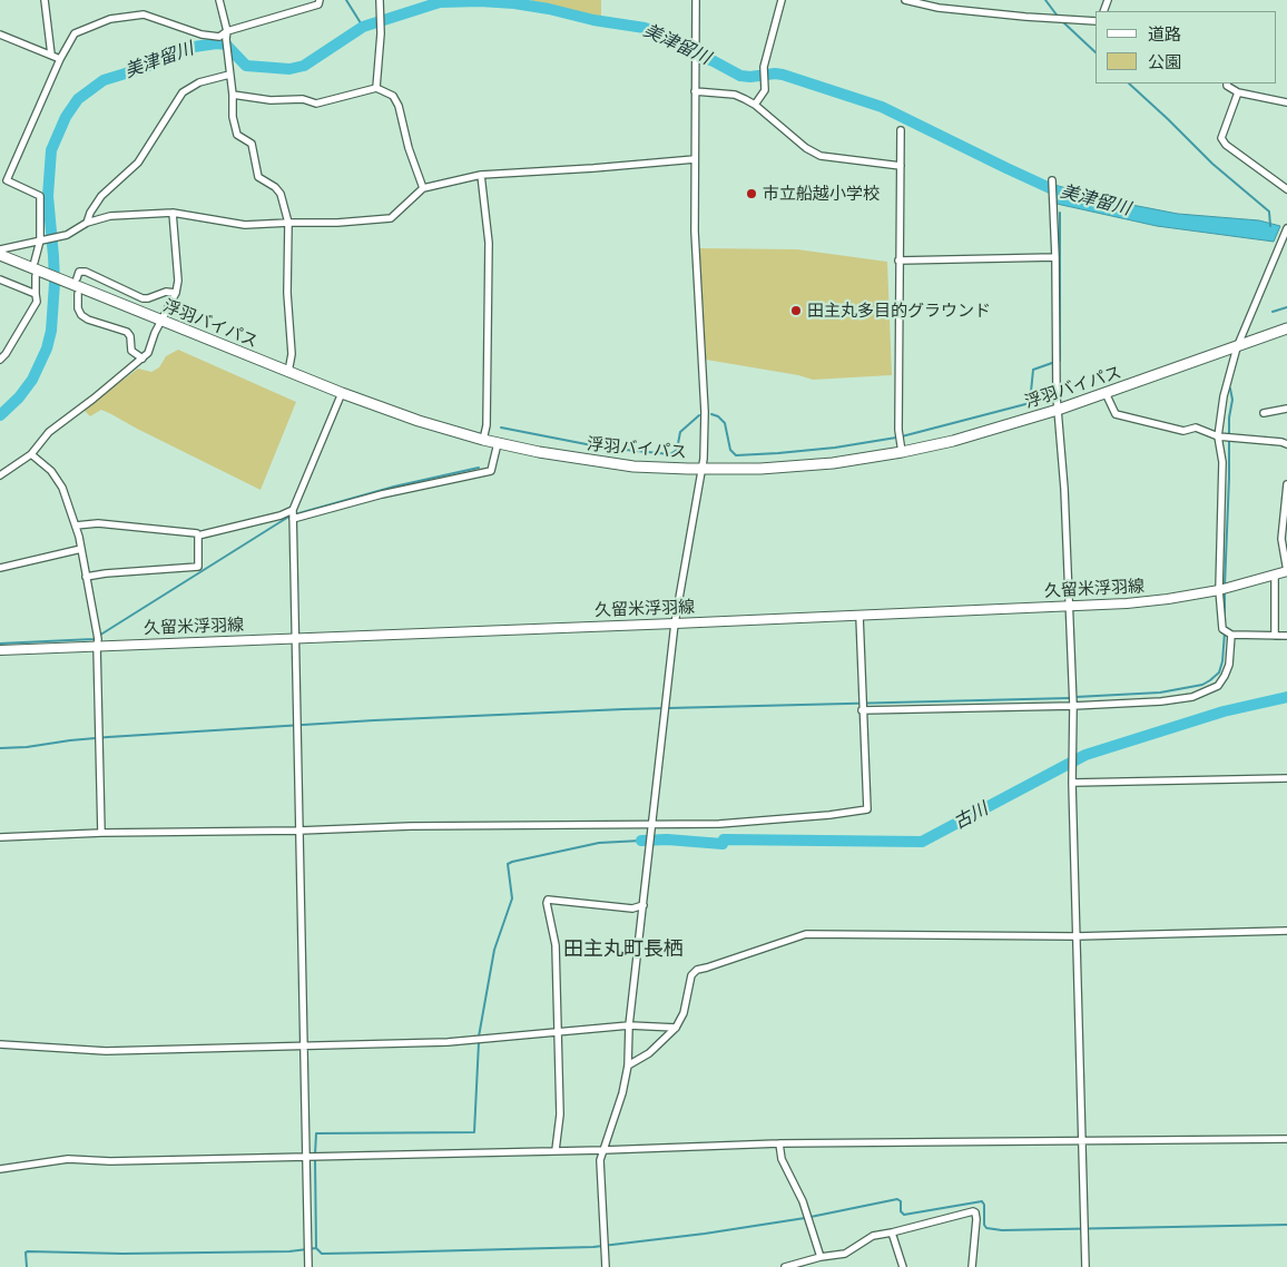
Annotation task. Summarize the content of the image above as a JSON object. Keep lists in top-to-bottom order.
{
  "streets": {
    "highway": ["浮羽バイパス"],
    "main road": ["久留米浮羽線"]
  },
  "districts": ["田主丸町長栖"],
  "water": ["美津留川", "古川"],
  "places": ["市立船越小学校", "田主丸多目的グラウンド"],
  "legend": ["道路", "公園"]
}
